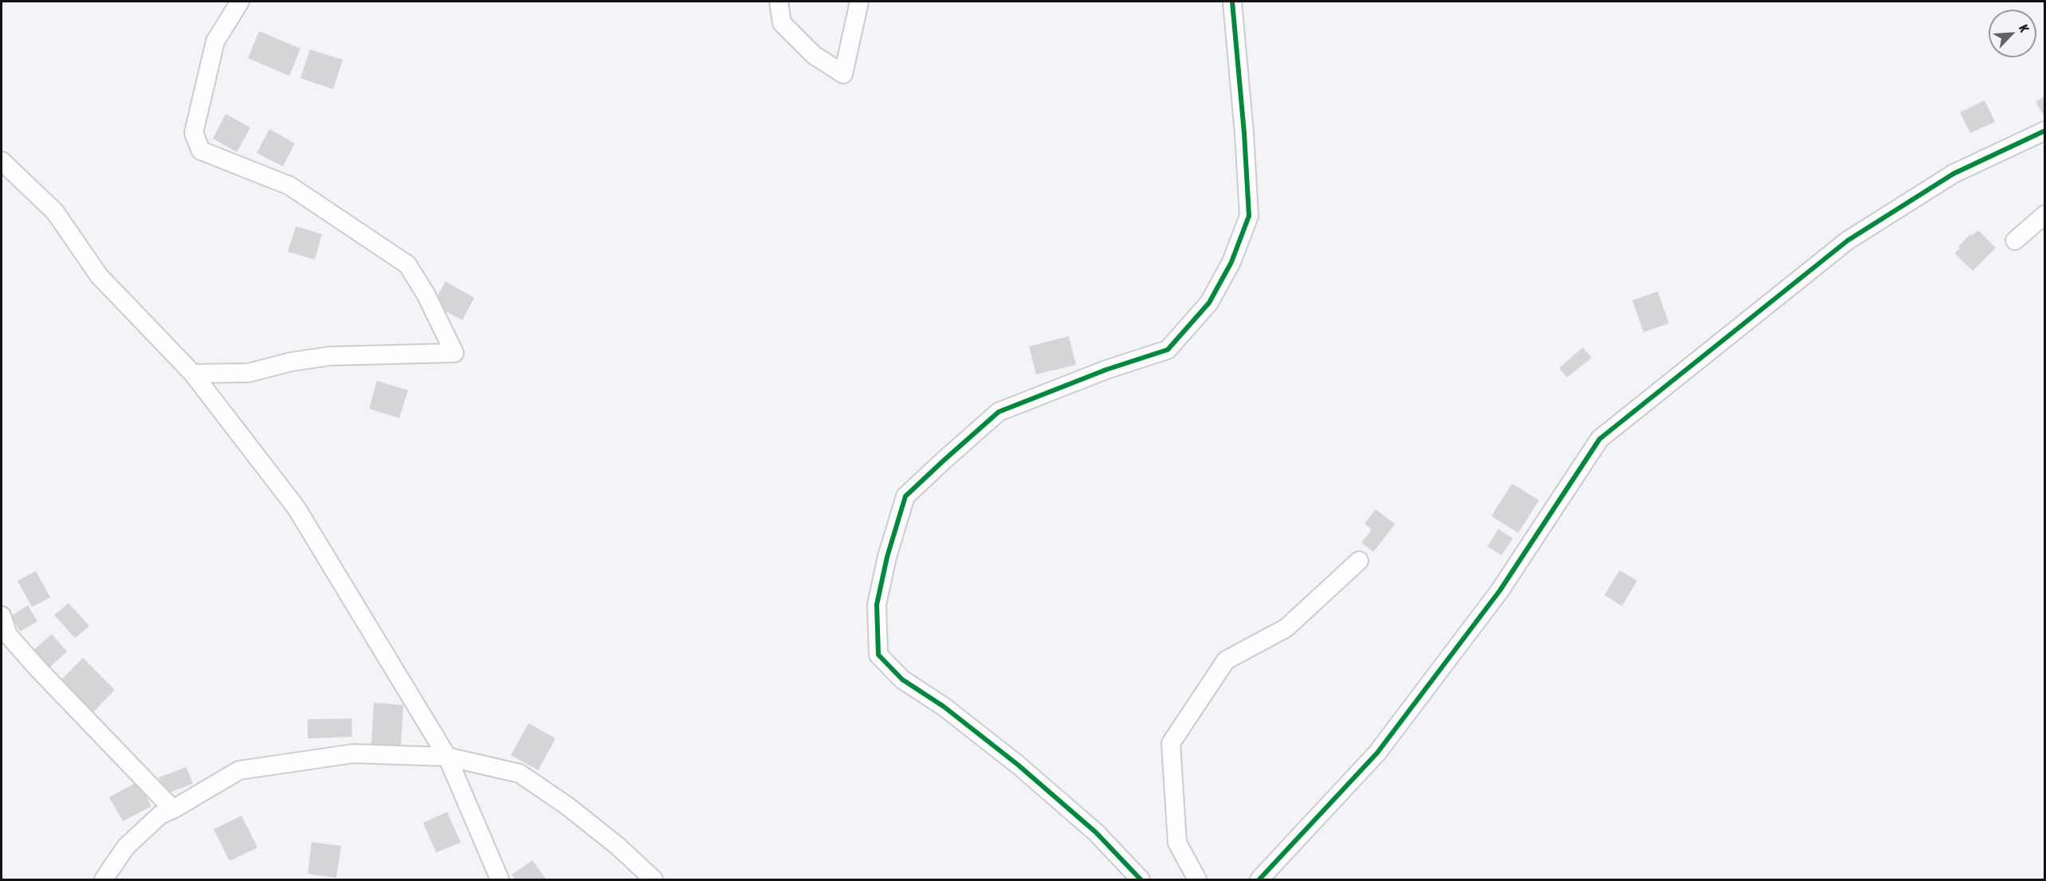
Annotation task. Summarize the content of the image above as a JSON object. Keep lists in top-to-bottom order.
{
  "north": "top right"
}
